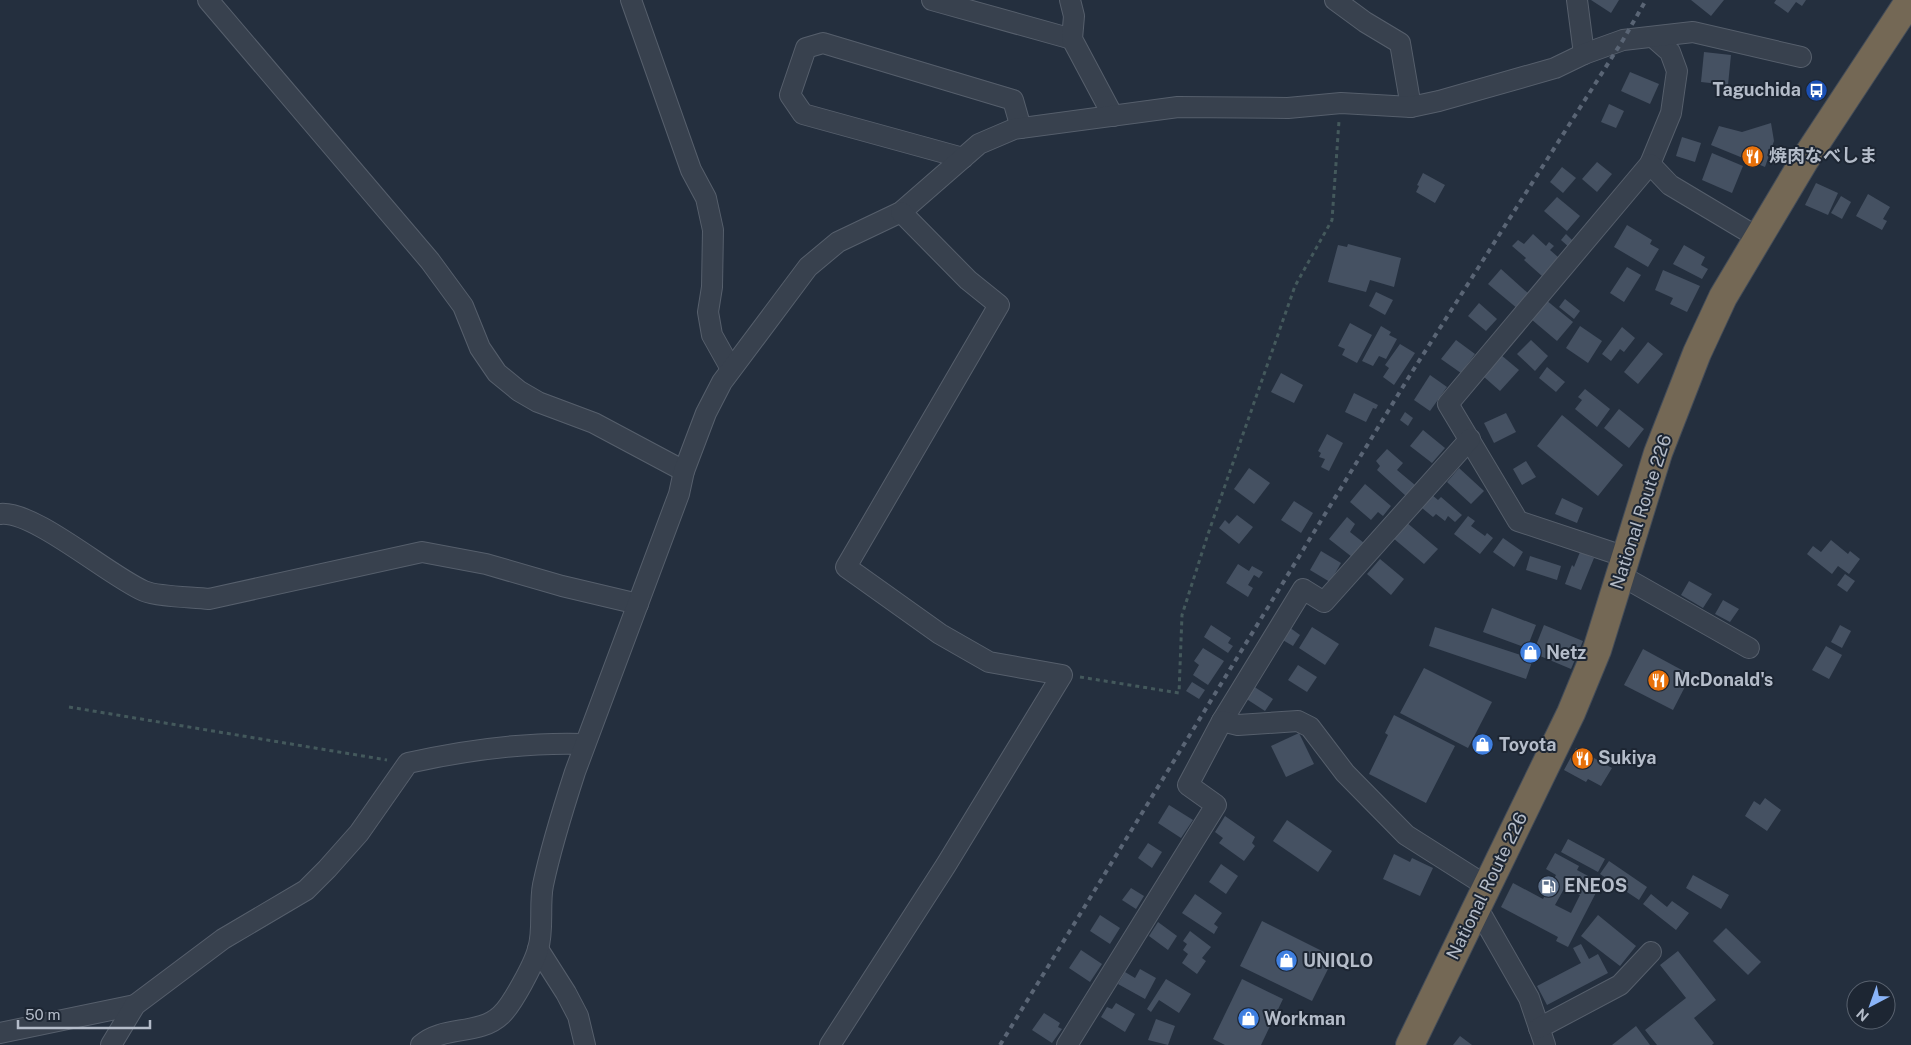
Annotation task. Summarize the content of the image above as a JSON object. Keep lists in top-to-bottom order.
{
  "streets": {
    "highway": ["National Route 226"]
  },
  "places": {
    "bus stop": ["Taguchida"],
    "restaurant": ["焼肉なべしま", "McDonald's", "Sukiya"],
    "shop": [
      "Netz",
      "Toyota",
      "UNIQLO",
      "Workman"
    ],
    "fuel station": ["ENEOS"]
  },
  "scale_bar": "50 m",
  "north": "bottom left"
}
